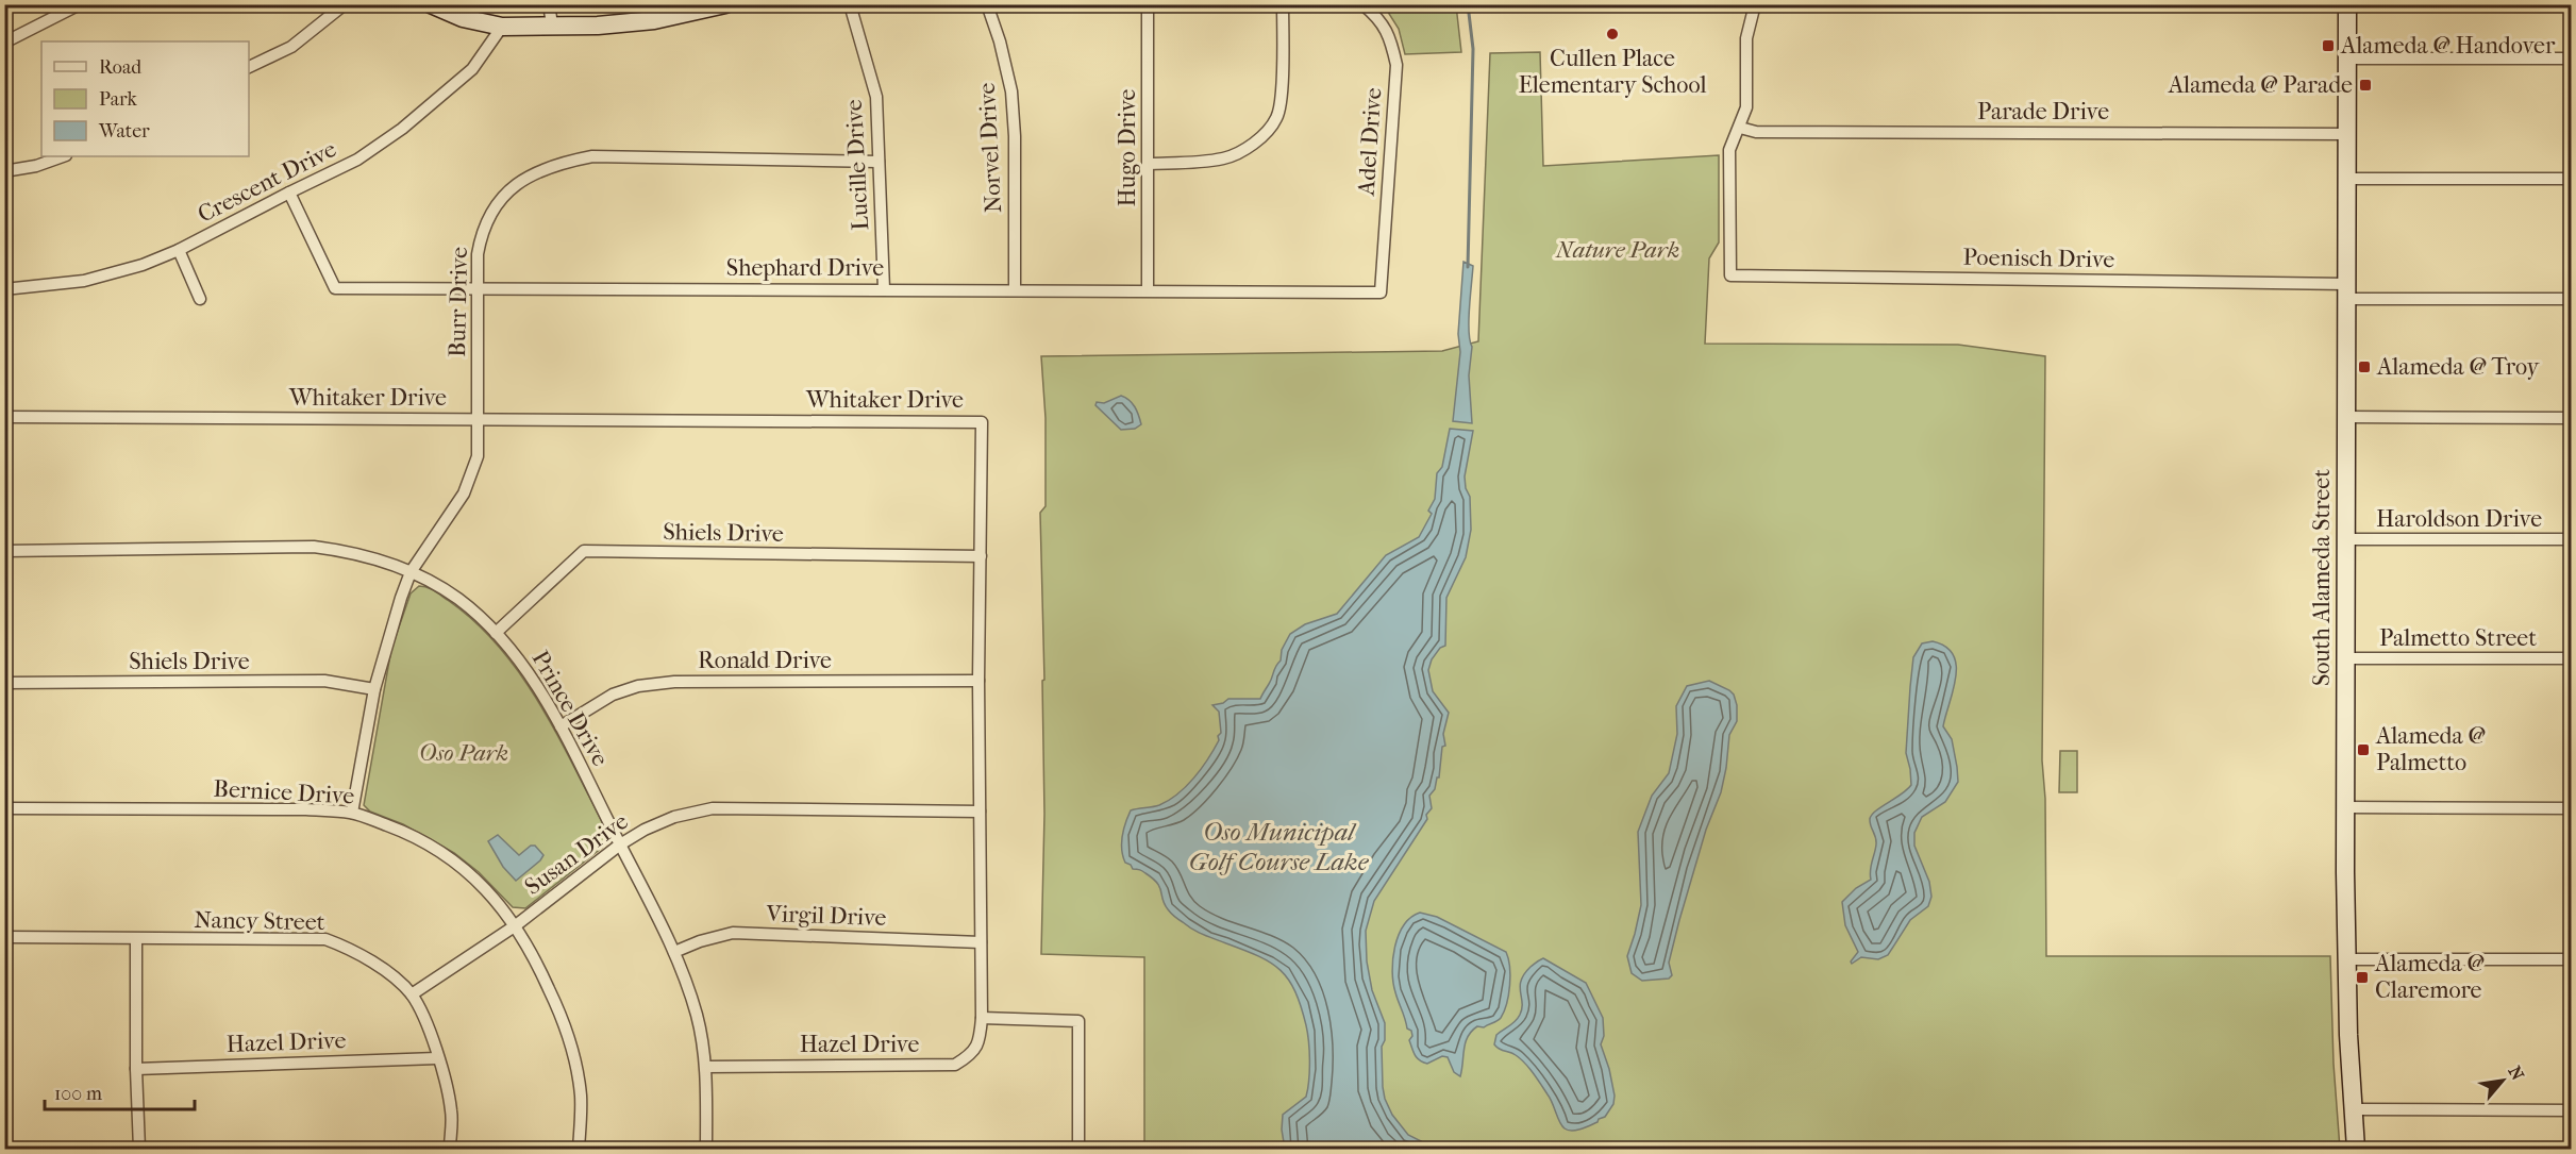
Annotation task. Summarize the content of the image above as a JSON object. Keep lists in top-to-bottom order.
{
  "streets": {
    "main road": ["South Alameda Street"],
    "street": [
      "Parade Drive",
      "Adel Drive",
      "Norvel Drive",
      "Hugo Drive",
      "Lucille Drive",
      "Crescent Drive",
      "Poenisch Drive",
      "Shephard Drive",
      "Burr Drive",
      "Whitaker Drive",
      "Haroldson Drive",
      "Shiels Drive",
      "Palmetto Street",
      "Ronald Drive",
      "Prince Drive",
      "Bernice Drive",
      "Susan Drive",
      "Virgil Drive",
      "Nancy Street",
      "Hazel Drive"
    ]
  },
  "crossings": [
    ["Parade Drive", "Poenisch Drive"],
    ["Parade Drive", "South Alameda Street"],
    ["Adel Drive", "Shephard Drive"],
    ["Norvel Drive", "Shephard Drive"],
    ["Hugo Drive", "Shephard Drive"],
    ["Lucille Drive", "Shephard Drive"],
    ["Lucille Drive", "Burr Drive"],
    ["Crescent Drive", "Shephard Drive"],
    ["Poenisch Drive", "South Alameda Street"],
    ["Shephard Drive", "Burr Drive"],
    ["Burr Drive", "Whitaker Drive"],
    ["Burr Drive", "Shiels Drive"],
    ["Burr Drive", "Prince Drive"],
    ["Burr Drive", "Bernice Drive"],
    ["Whitaker Drive", "Shiels Drive"],
    ["Whitaker Drive", "Ronald Drive"],
    ["Whitaker Drive", "Susan Drive"],
    ["Whitaker Drive", "Virgil Drive"],
    ["Whitaker Drive", "Hazel Drive"],
    ["Haroldson Drive", "South Alameda Street"],
    ["Shiels Drive", "Prince Drive"],
    ["South Alameda Street", "Palmetto Street"],
    ["Ronald Drive", "Prince Drive"],
    ["Prince Drive", "Susan Drive"],
    ["Prince Drive", "Virgil Drive"],
    ["Prince Drive", "Hazel Drive"],
    ["Bernice Drive", "Susan Drive"],
    ["Susan Drive", "Nancy Street"],
    ["Nancy Street", "Hazel Drive"]
  ],
  "water": ["Oso Municipal Golf Course Lake"],
  "parks": ["Nature Park", "Oso Park"],
  "places": {
    "other": ["Cullen Place Elementary School"],
    "transit": [
      "Alameda @ Handover",
      "Alameda @ Parade",
      "Alameda @ Troy",
      "Alameda @ Palmetto",
      "Alameda @ Claremore"
    ]
  },
  "legend": ["Road", "Park", "Water"],
  "scale_bar": "100 m",
  "north": "top right"
}
